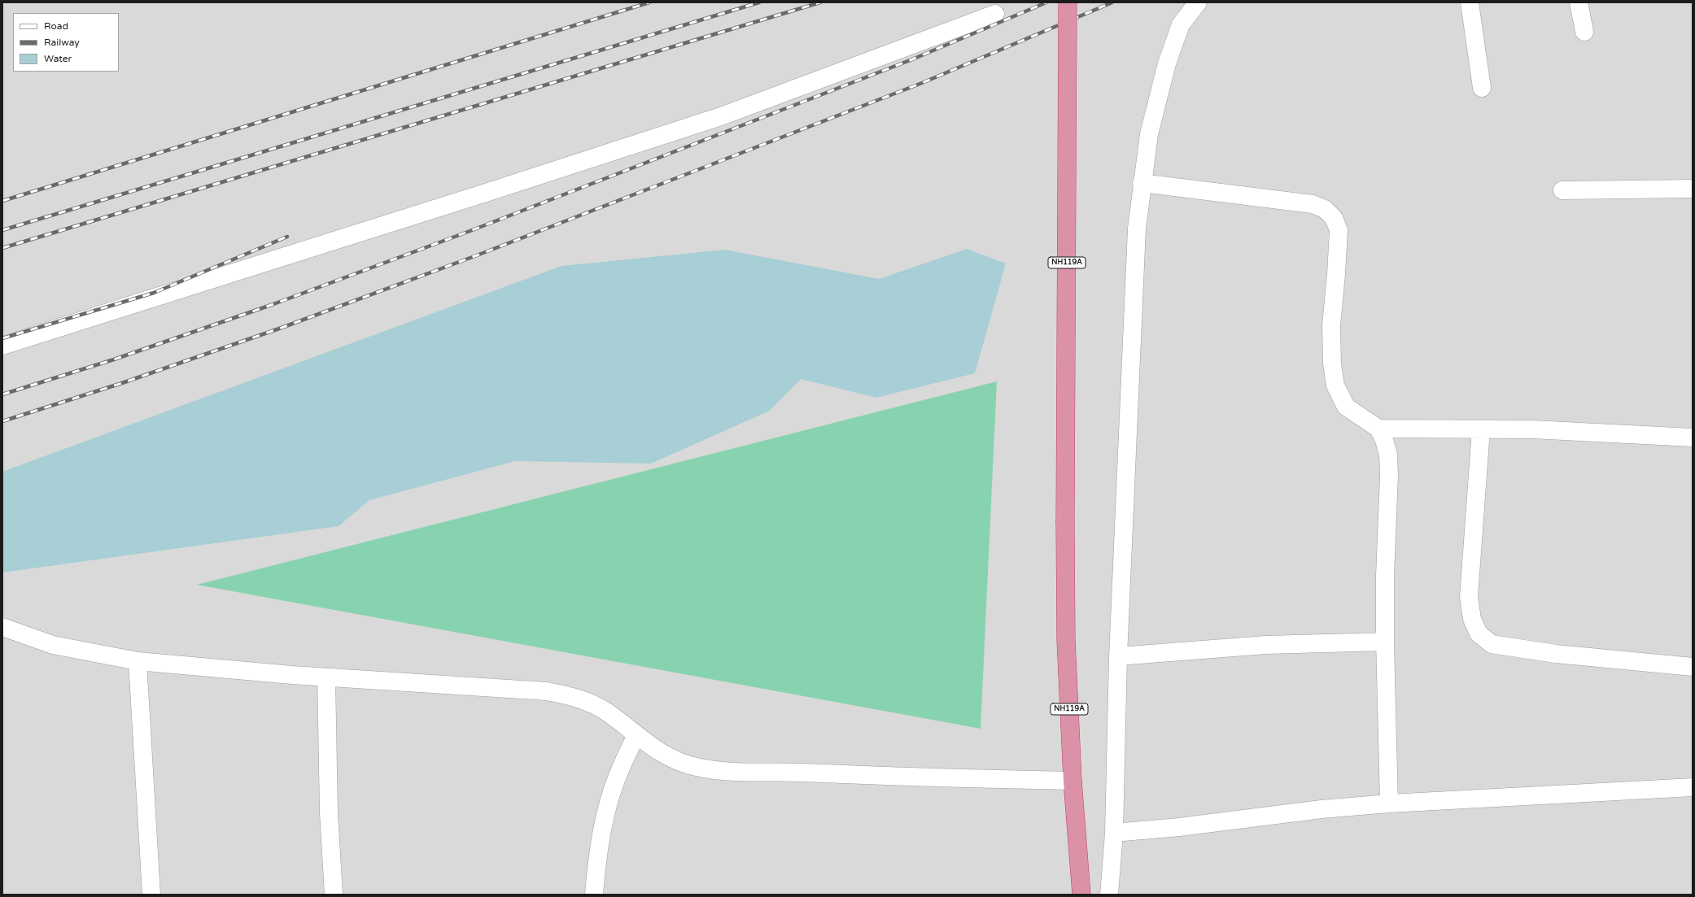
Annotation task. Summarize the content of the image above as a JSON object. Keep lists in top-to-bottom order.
{
  "streets": {
    "highway": ["NH119A"]
  },
  "legend": ["Road", "Railway", "Water"]
}
